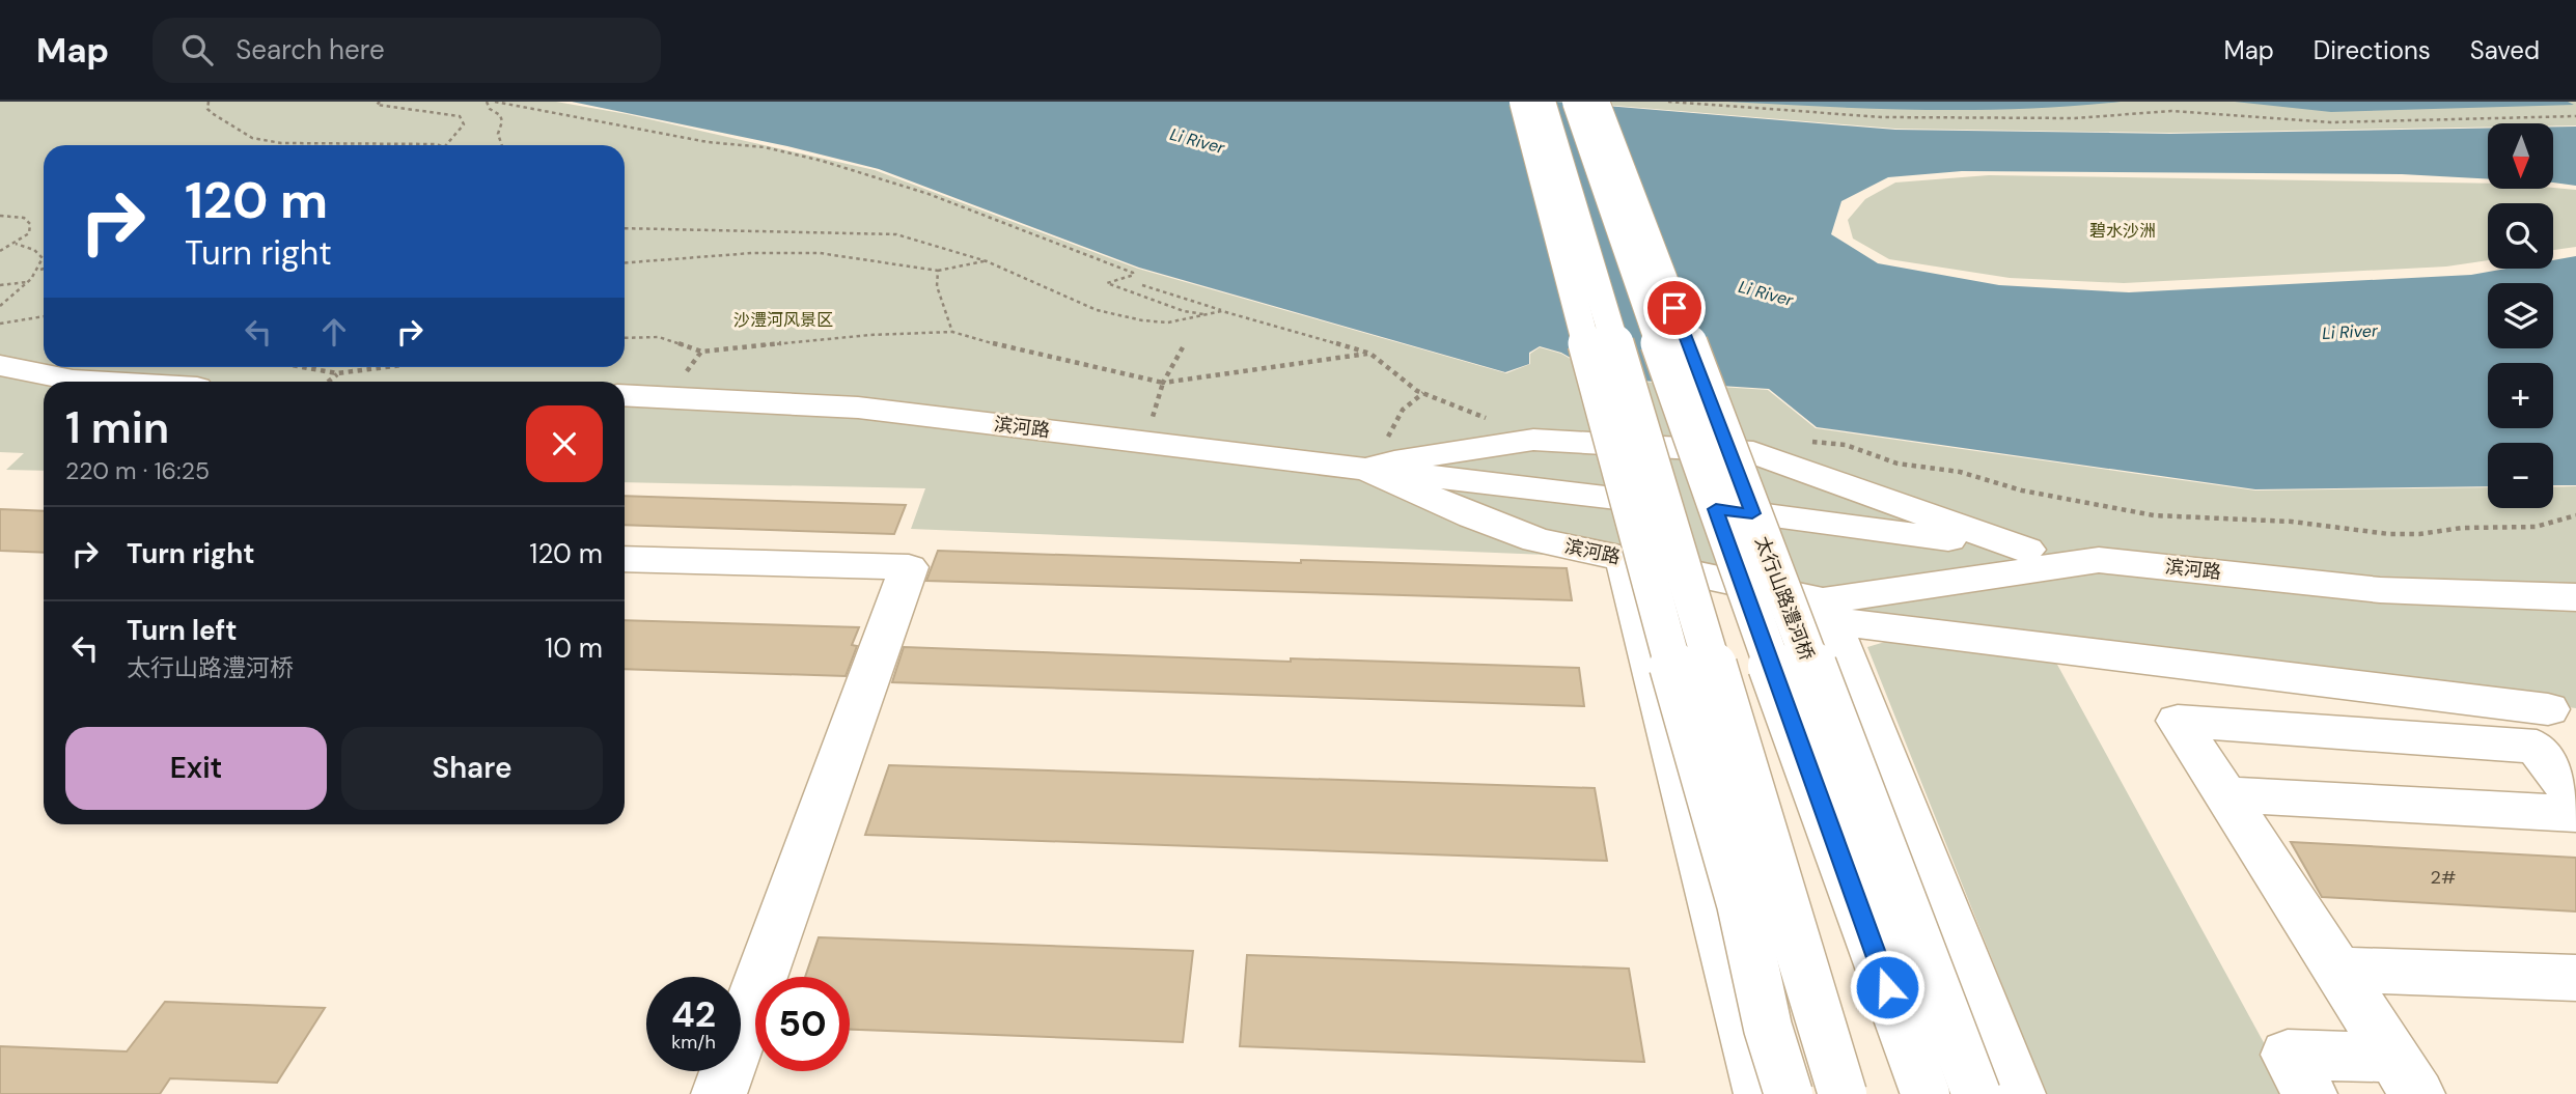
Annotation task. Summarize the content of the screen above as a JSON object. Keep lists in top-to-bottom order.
{
  "streets": {
    "street": ["滨河路", "太行山路澧河桥"]
  },
  "water": ["Li River"],
  "parks": ["碧水沙洲", "沙澧河风景区"],
  "house_numbers": ["2#"],
  "north": "bottom",
  "page": {
    "header": "Map",
    "search": "Search here",
    "nav": ["Map", "Directions", "Saved"],
    "map_buttons": ["+", "−"],
    "turn": ["120 m", "Turn right"],
    "heading": ["1 min", "220 m · 16:25"],
    "list": [
      {
        "name": "Turn right",
        "value": "120 m"
      },
      {
        "name": "Turn left",
        "note": "太行山路澧河桥",
        "value": "10 m"
      }
    ],
    "buttons": ["Exit", "Share"],
    "speed": "42 km/h",
    "limit": "50"
  }
}
